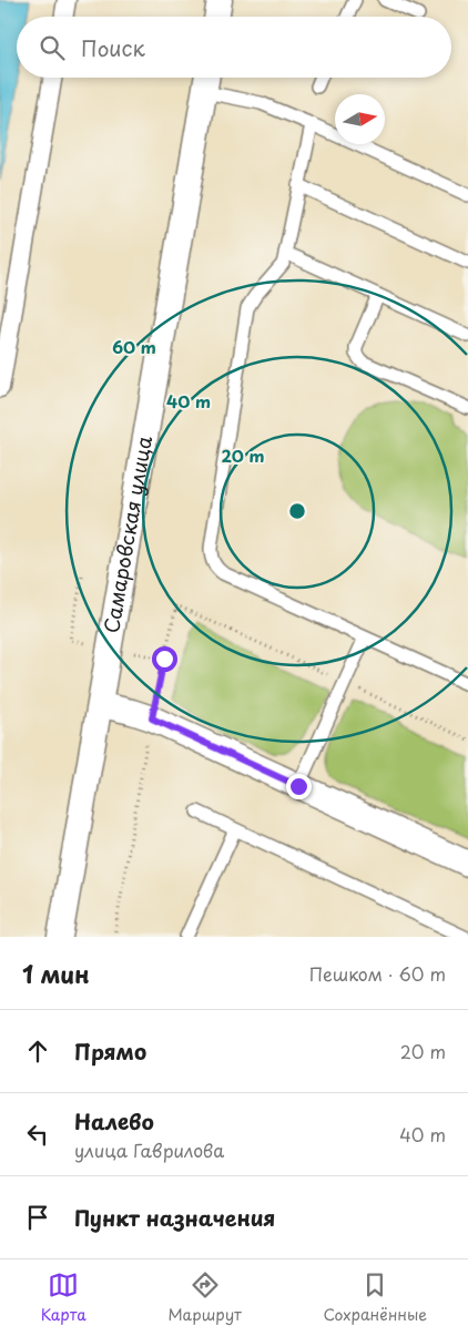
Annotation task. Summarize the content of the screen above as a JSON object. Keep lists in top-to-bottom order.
{
  "streets": {
    "street": ["Самаровская улица"]
  },
  "north": "right",
  "page": {
    "search": "Поиск",
    "heading": ["1 мин", "Пешком · 60 m"],
    "list": [
      ["Прямо", "20 m"],
      ["Налево", "улица Гаврилова", "40 m"],
      "Пункт назначения"
    ],
    "nav": ["Карта", "Маршрут", "Сохранённые"]
  },
  "rings": ["60 m", "40 m", "20 m"]
}
